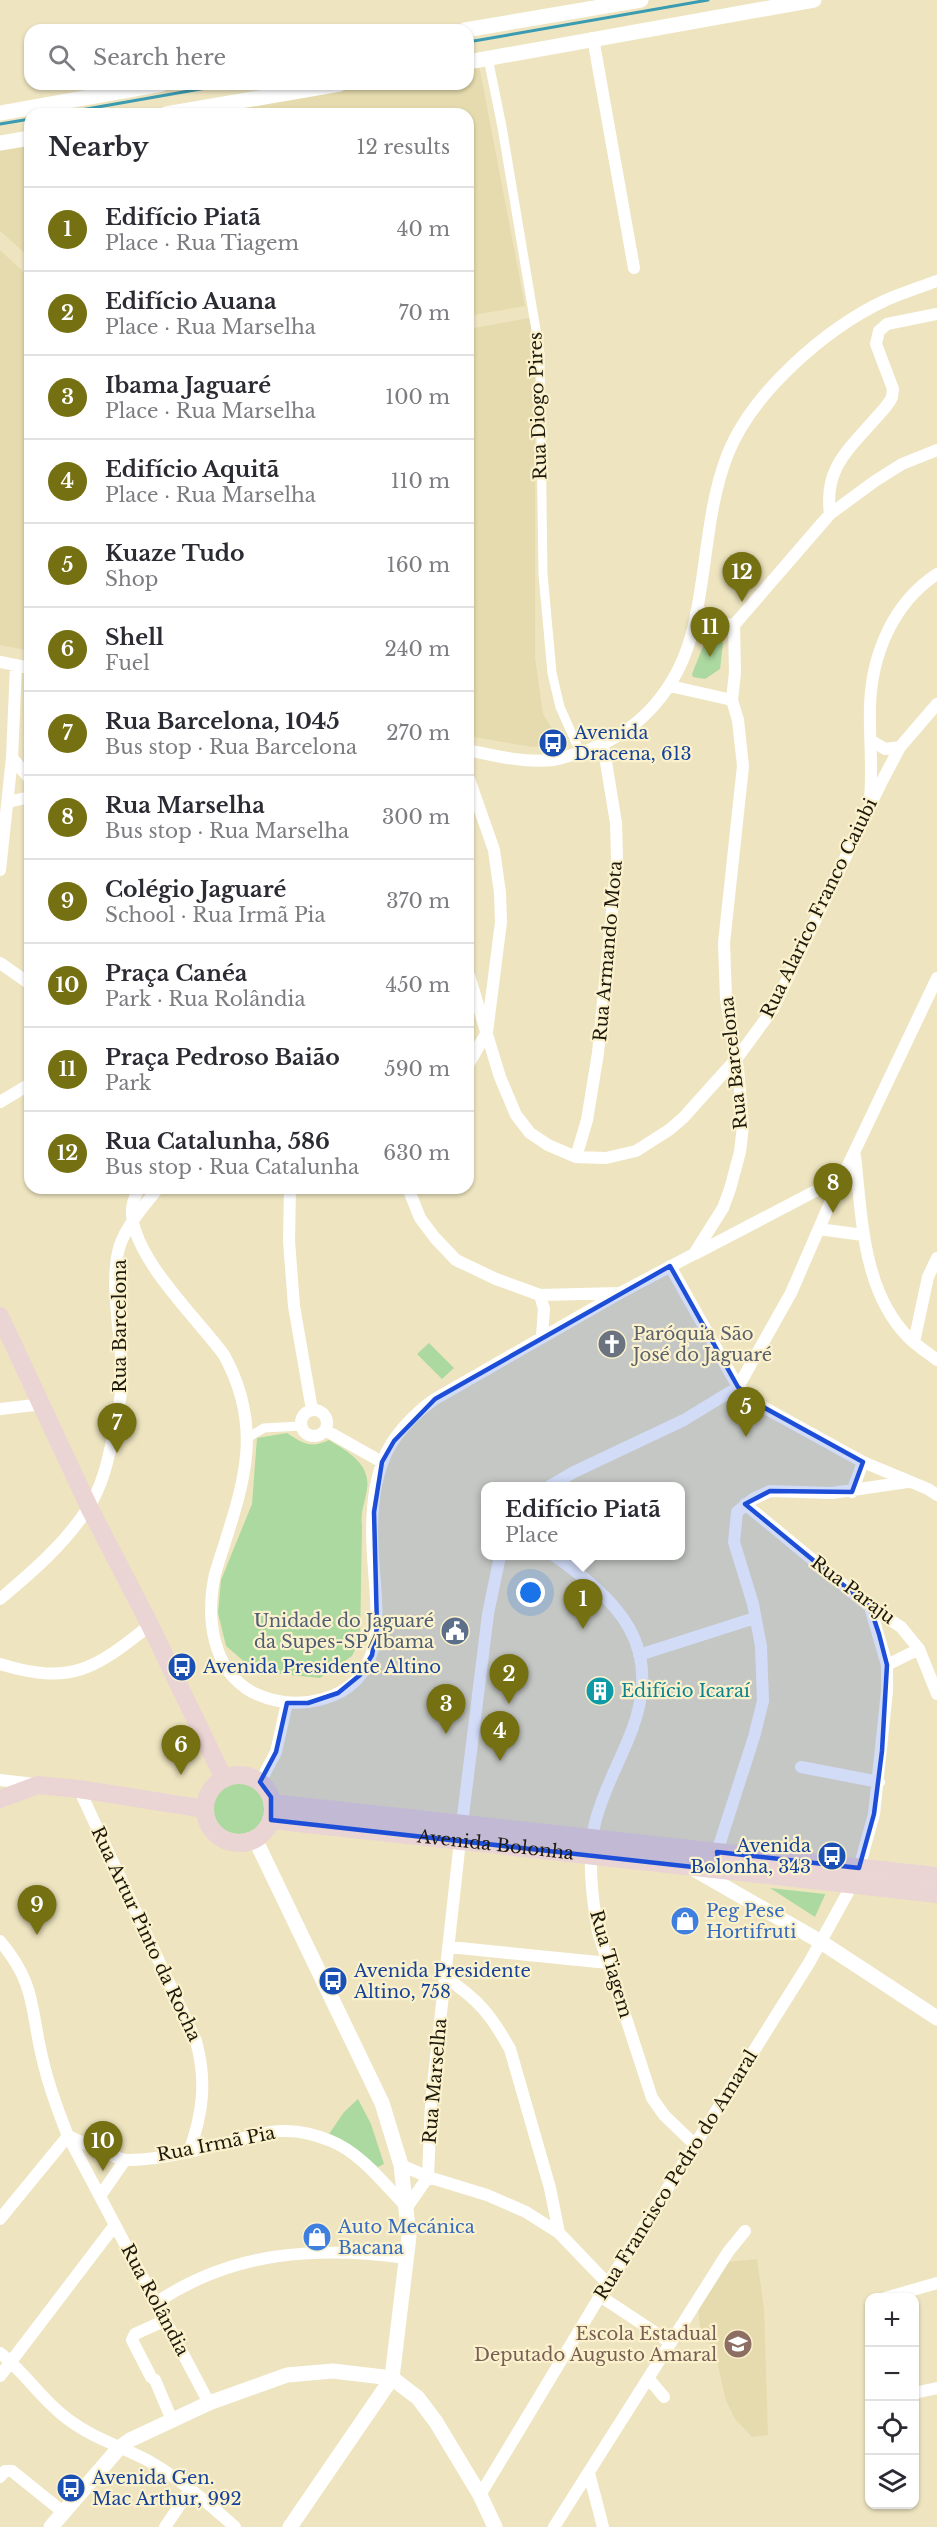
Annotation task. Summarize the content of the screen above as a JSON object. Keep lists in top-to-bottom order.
{
  "streets": {
    "main road": ["Avenida Bolonha"],
    "street": [
      "Rua Diogo Pires",
      "Rua Alarico Franco Caiubi",
      "Rua Armando Mota",
      "Rua Barcelona",
      "Rua Paraju",
      "Rua Artur Pinto da Rocha",
      "Rua Tiagem",
      "Rua Marselha",
      "Rua Irmã Pia",
      "Rua Francisco Pedro do Amaral",
      "Rua Rolândia"
    ]
  },
  "crossings": [
    ["Rua Alarico Franco Caiubi", "Rua Armando Mota"],
    ["Rua Alarico Franco Caiubi", "Rua Barcelona"],
    ["Rua Paraju", "Rua Francisco Pedro do Amaral"],
    ["Avenida Bolonha", "Rua Tiagem"],
    ["Avenida Bolonha", "Rua Marselha"],
    ["Avenida Bolonha", "Rua Francisco Pedro do Amaral"],
    ["Rua Artur Pinto da Rocha", "Rua Irmã Pia"],
    ["Rua Tiagem", "Rua Francisco Pedro do Amaral"],
    ["Rua Irmã Pia", "Rua Rolândia"]
  ],
  "places": {
    "bus stop": [
      "Avenida Dracena, 613",
      "Avenida Presidente Altino",
      "Avenida Bolonha, 343",
      "Avenida Presidente Altino, 758",
      "Avenida Gen. Mac Arthur, 992"
    ],
    "church": ["Paróquia São José do Jaguaré"],
    "public building": ["Unidade do Jaguaré da Supes-SP/Ibama"],
    "building": ["Edifício Icaraí"],
    "shop": ["Peg Pese Hortifruti", "Auto Mecánica Bacana"],
    "school or university": ["Escola Estadual Deputado Augusto Amaral"]
  },
  "page": {
    "search": "Search here",
    "heading": ["Nearby", "12 results"],
    "list": [
      {
        "mark": "1",
        "name": "Edifício Piatã",
        "note": "Place · Rua Tiagem",
        "value": "40 m"
      },
      {
        "mark": "2",
        "name": "Edifício Auana",
        "note": "Place · Rua Marselha",
        "value": "70 m"
      },
      {
        "mark": "3",
        "name": "Ibama Jaguaré",
        "note": "Place · Rua Marselha",
        "value": "100 m"
      },
      {
        "mark": "4",
        "name": "Edifício Aquitã",
        "note": "Place · Rua Marselha",
        "value": "110 m"
      },
      {
        "mark": "5",
        "name": "Kuaze Tudo",
        "note": "Shop",
        "value": "160 m"
      },
      {
        "mark": "6",
        "name": "Shell",
        "note": "Fuel",
        "value": "240 m"
      },
      {
        "mark": "7",
        "name": "Rua Barcelona, 1045",
        "note": "Bus stop · Rua Barcelona",
        "value": "270 m"
      },
      {
        "mark": "8",
        "name": "Rua Marselha",
        "note": "Bus stop · Rua Marselha",
        "value": "300 m"
      },
      {
        "mark": "9",
        "name": "Colégio Jaguaré",
        "note": "School · Rua Irmã Pia",
        "value": "370 m"
      },
      {
        "mark": "10",
        "name": "Praça Canéa",
        "note": "Park · Rua Rolândia",
        "value": "450 m"
      },
      {
        "mark": "11",
        "name": "Praça Pedroso Baião",
        "note": "Park",
        "value": "590 m"
      },
      {
        "mark": "12",
        "name": "Rua Catalunha, 586",
        "note": "Bus stop · Rua Catalunha",
        "value": "630 m"
      }
    ],
    "pins": [
      "12",
      "11",
      "8",
      "5",
      "7",
      "1",
      "2",
      "3",
      "4",
      "6",
      "9",
      "10"
    ],
    "popup": ["Edifício Piatã", "Place"],
    "map_buttons": ["+", "−"]
  }
}
